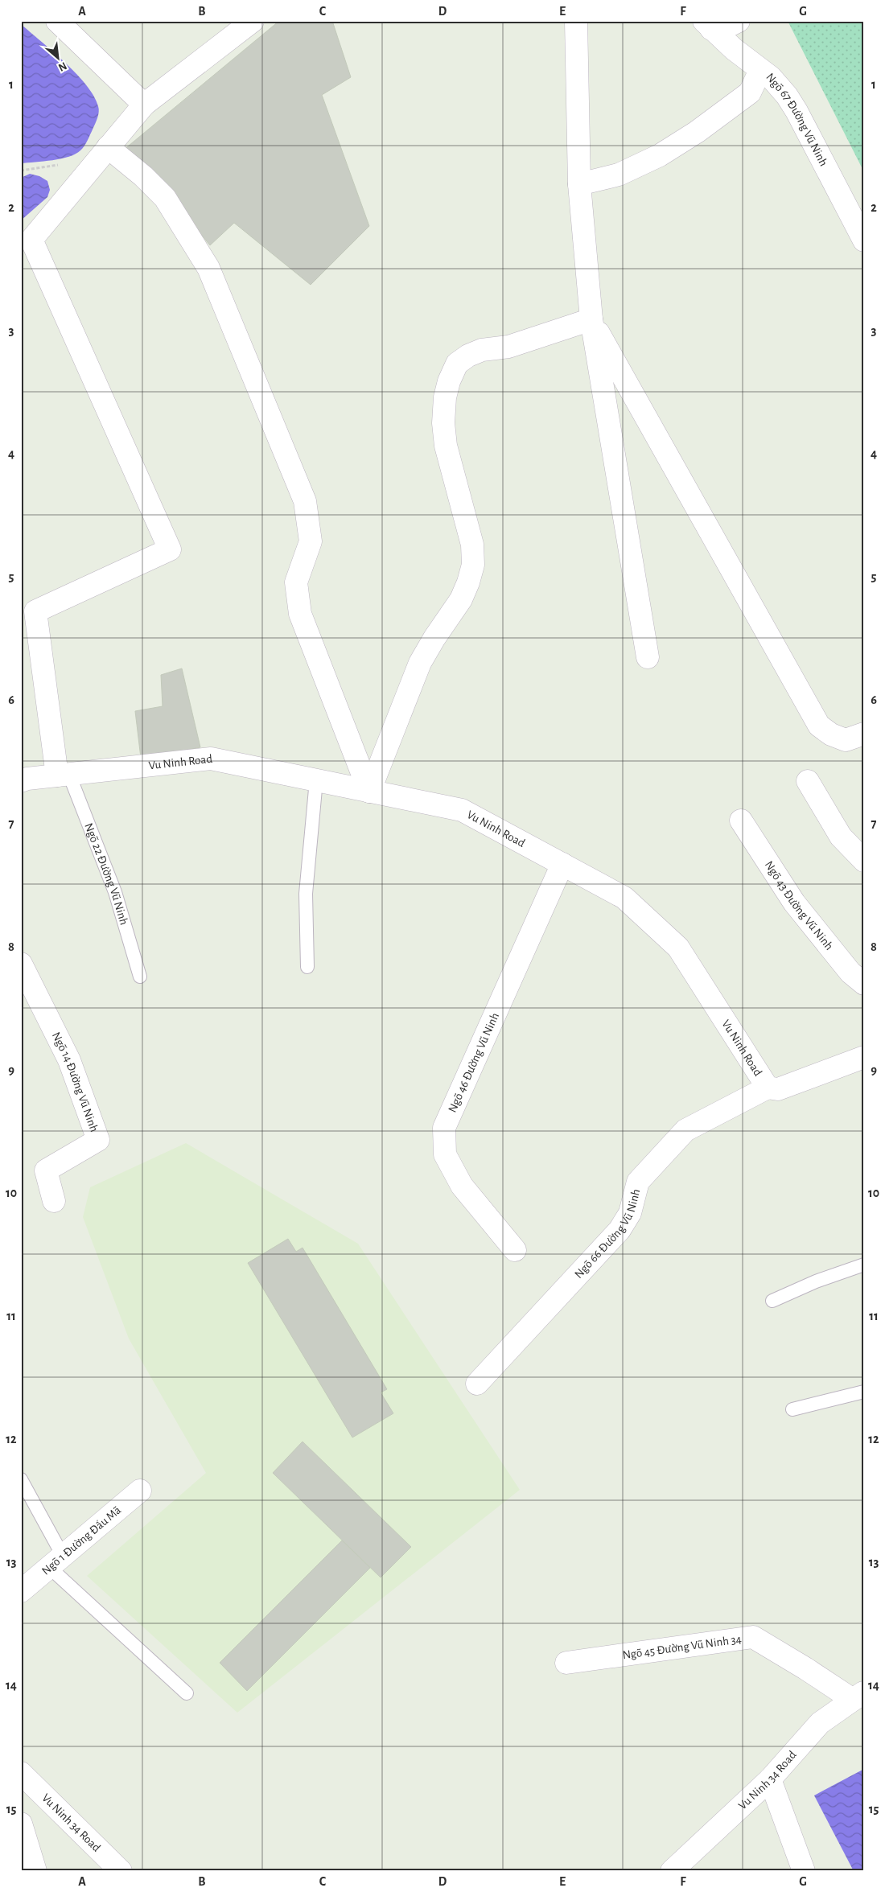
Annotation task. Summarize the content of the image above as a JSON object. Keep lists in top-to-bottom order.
{
  "streets": {
    "street": [
      "Ngõ 67 Đường Vũ Ninh",
      "Vu Ninh Road",
      "Ngõ 43 Đường Vũ Ninh",
      "Ngõ 46 Đường Vũ Ninh",
      "Ngõ 14 Đường Vũ Ninh",
      "Ngõ 66 Đường Vũ Ninh",
      "Ngõ 1 Đường Đấu Mã",
      "Ngõ 45 Đường Vũ Ninh 34",
      "Vu Ninh 34 Road"
    ],
    "lane": ["Ngõ 22 Đường Vũ Ninh"]
  },
  "crossings": [
    ["Vu Ninh Road", "Ngõ 22 Đường Vũ Ninh"],
    ["Vu Ninh Road", "Ngõ 46 Đường Vũ Ninh"],
    ["Vu Ninh Road", "Ngõ 66 Đường Vũ Ninh"],
    ["Ngõ 45 Đường Vũ Ninh 34", "Vu Ninh 34 Road"]
  ],
  "north": "bottom right",
  "grid": {
    "columns": [
      "A",
      "B",
      "C",
      "D",
      "E",
      "F",
      "G"
    ],
    "rows": [
      "1",
      "2",
      "3",
      "4",
      "5",
      "6",
      "7",
      "8",
      "9",
      "10",
      "11",
      "12",
      "13",
      "14",
      "15"
    ]
  }
}
